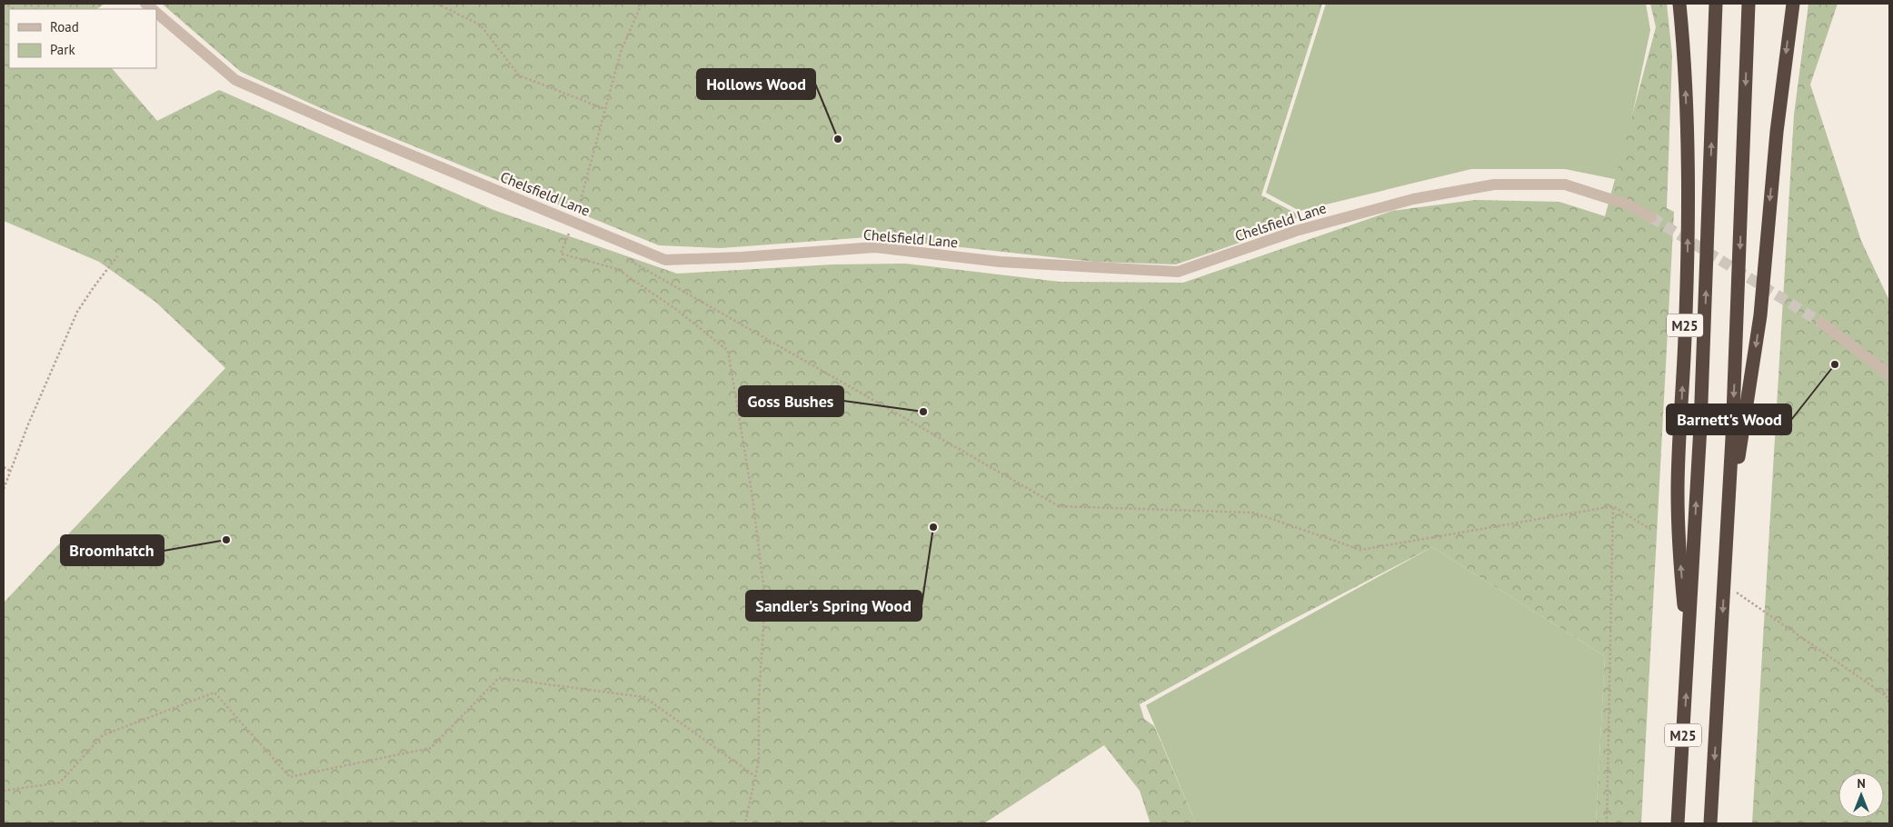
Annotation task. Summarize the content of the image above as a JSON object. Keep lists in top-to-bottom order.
{
  "streets": {
    "highway": ["M25"],
    "street": ["Chelsfield Lane"]
  },
  "places": [
    "Hollows Wood",
    "Barnett's Wood",
    "Goss Bushes",
    "Sandler's Spring Wood",
    "Broomhatch"
  ],
  "legend": ["Road", "Park"],
  "north": "top"
}
